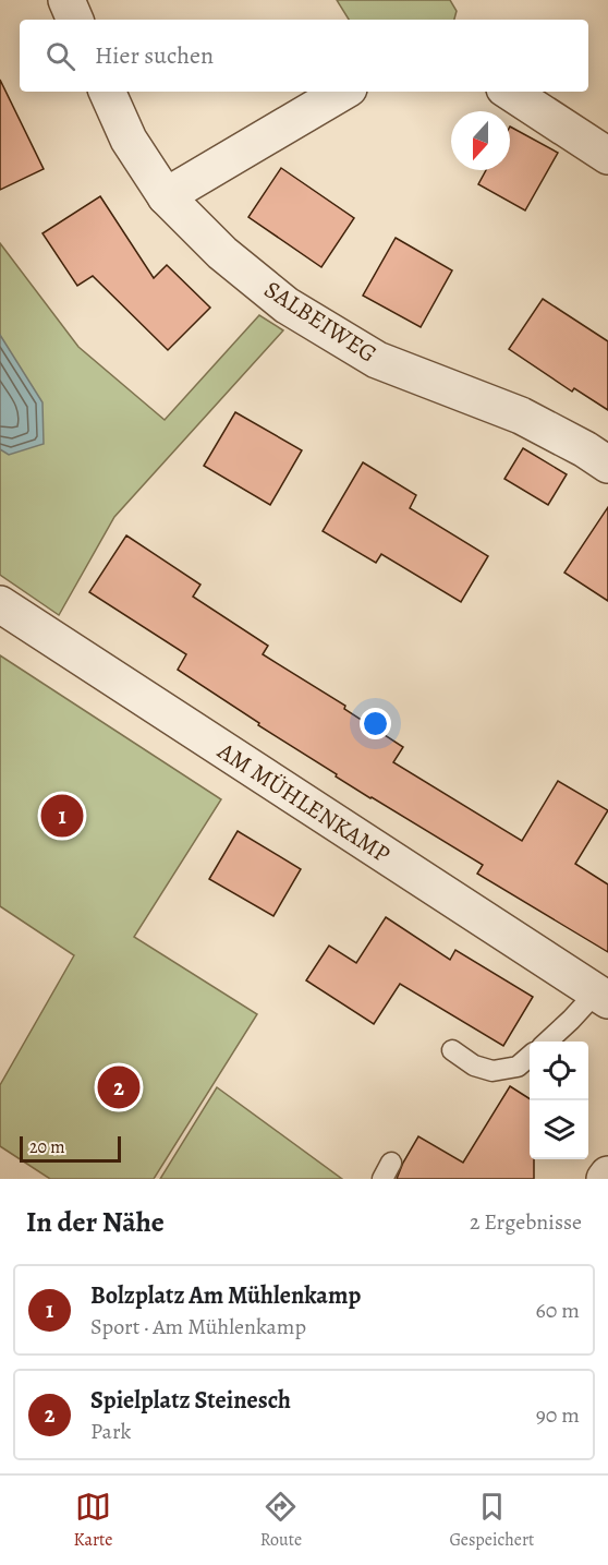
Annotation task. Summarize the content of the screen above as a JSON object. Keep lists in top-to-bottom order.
{
  "streets": {
    "street": ["SALBEIWEG", "AM MÜHLENKAMP"]
  },
  "scale_bar": "20 m",
  "north": "bottom",
  "page": {
    "search": "Hier suchen",
    "pins": ["1", "2"],
    "scale": "20 m",
    "heading": ["In der Nähe", "2 Ergebnisse"],
    "list": [
      {
        "mark": "1",
        "name": "Bolzplatz Am Mühlenkamp",
        "note": "Sport · Am Mühlenkamp",
        "value": "60 m"
      },
      {
        "mark": "2",
        "name": "Spielplatz Steinesch",
        "note": "Park",
        "value": "90 m"
      }
    ],
    "nav": ["Karte", "Route", "Gespeichert"]
  }
}
